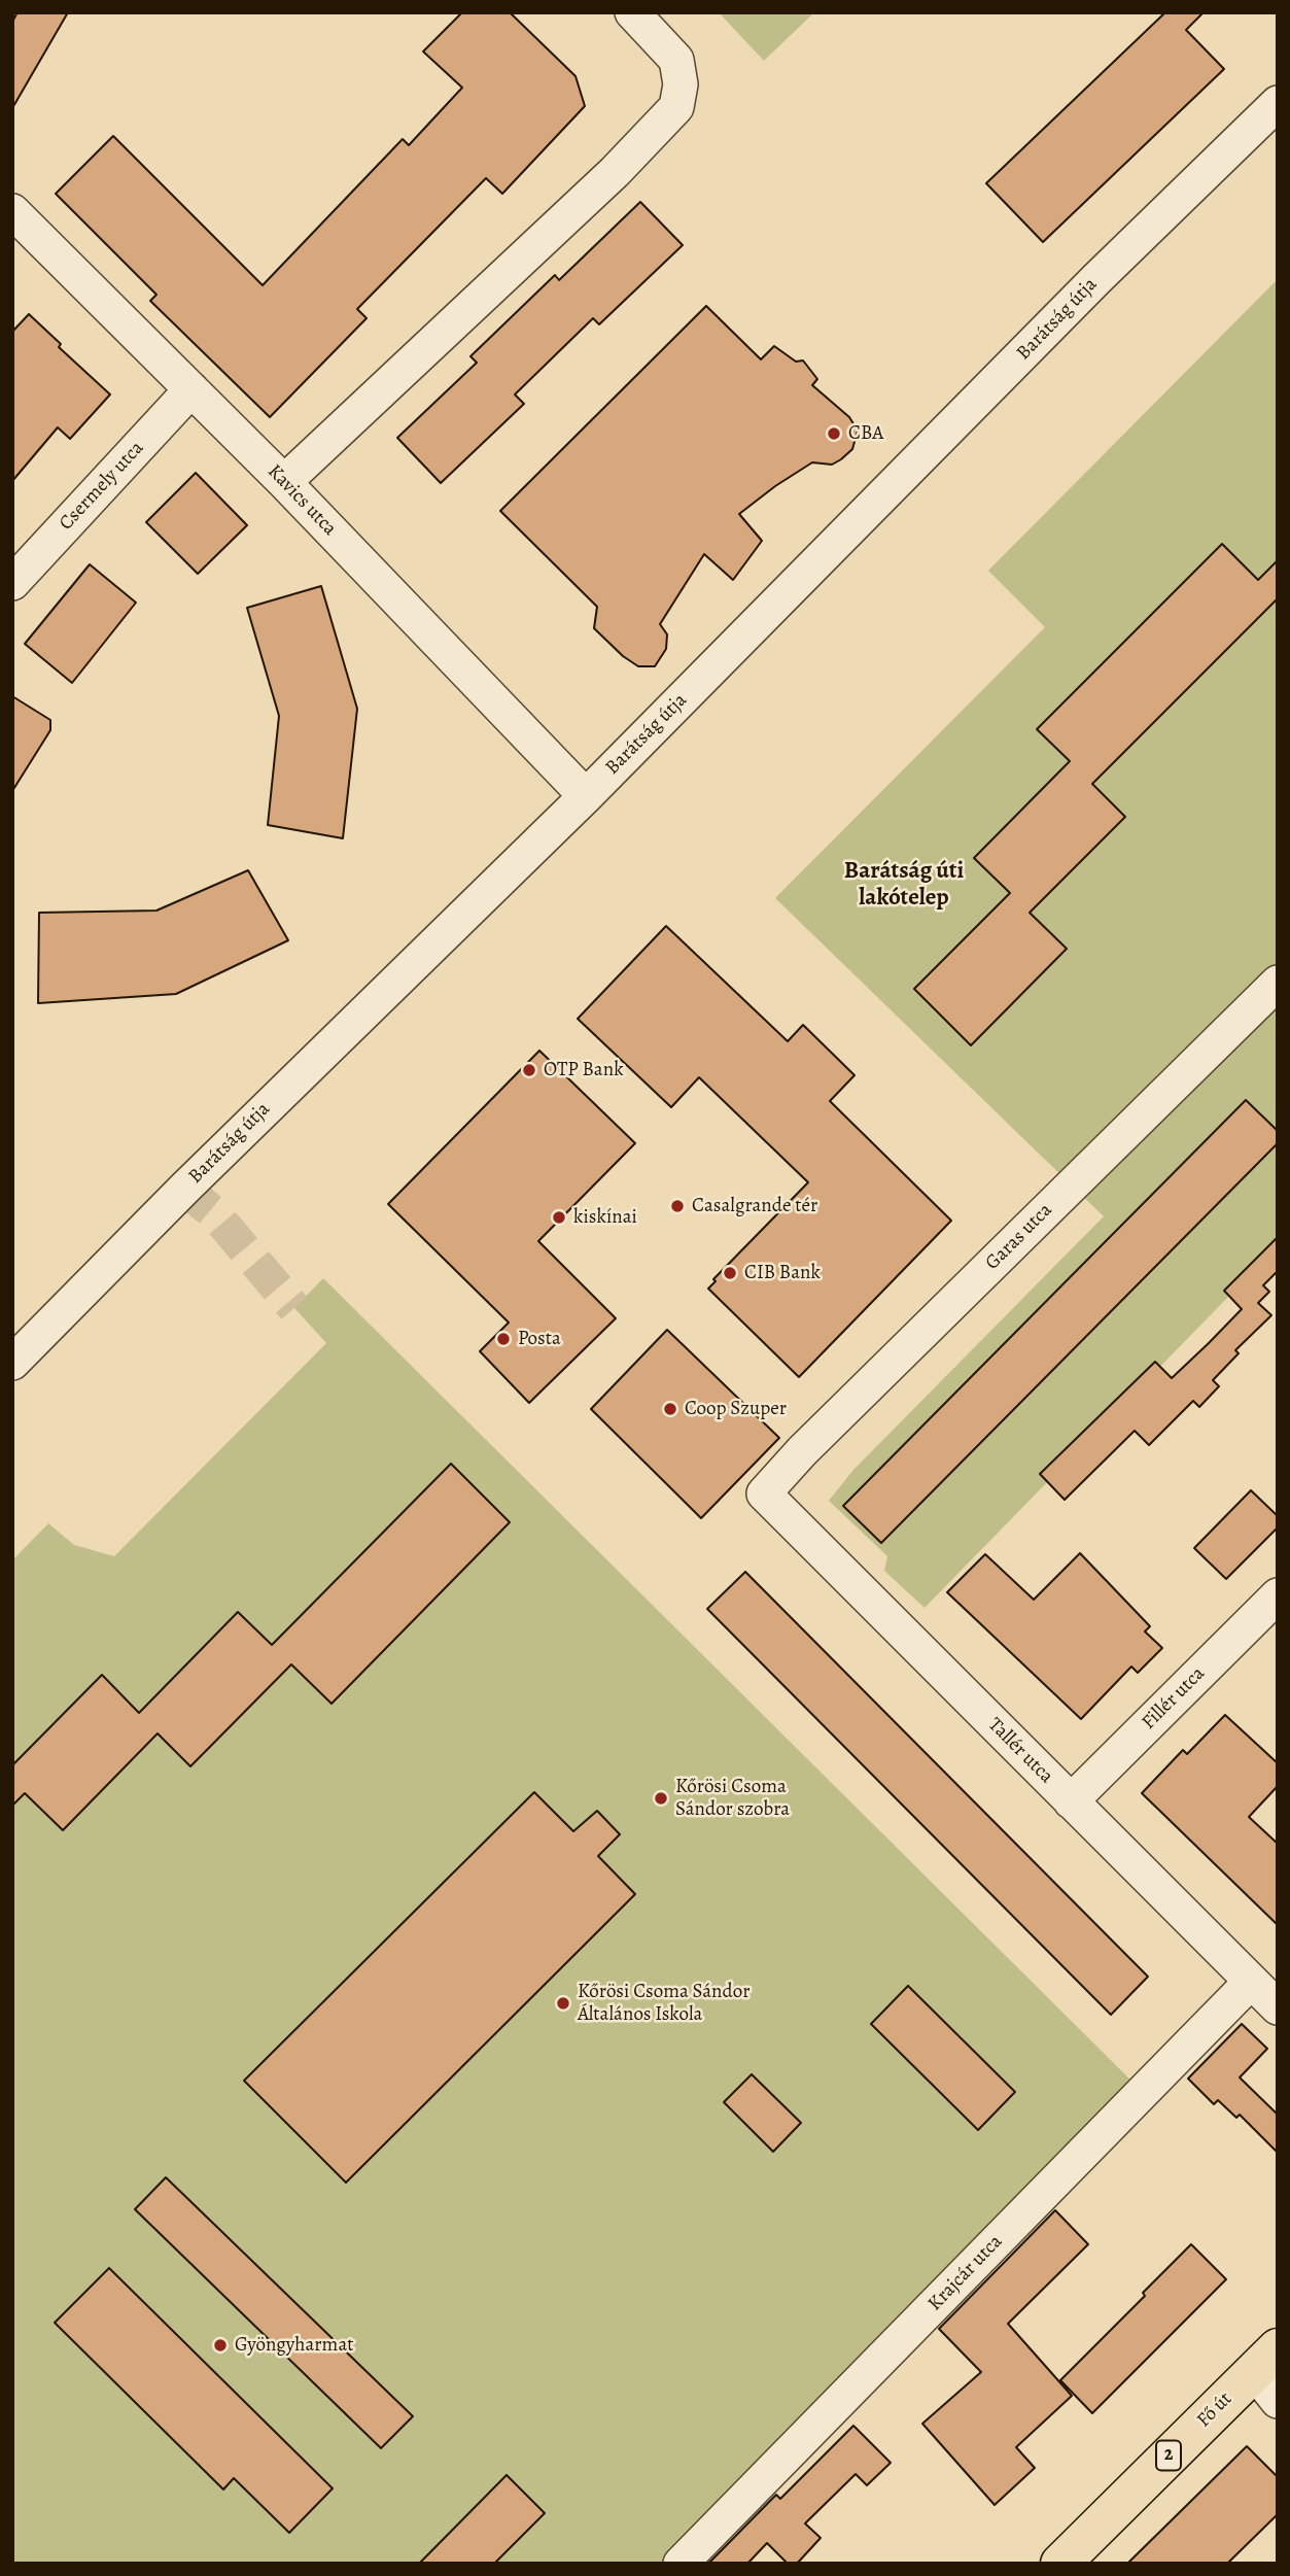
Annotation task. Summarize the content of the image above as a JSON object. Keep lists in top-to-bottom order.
{
  "streets": {
    "main road": ["Fő út", "2"],
    "street": [
      "Barátság útja",
      "Csermely utca",
      "Kavics utca",
      "Garas utca",
      "Fillér utca",
      "Tallér utca",
      "Krajcár utca"
    ]
  },
  "crossings": [
    ["Barátság útja", "Kavics utca"],
    ["Csermely utca", "Kavics utca"],
    ["Garas utca", "Tallér utca"],
    ["Fillér utca", "Tallér utca"],
    ["Tallér utca", "Krajcár utca"]
  ],
  "districts": ["Barátság úti lakótelep"],
  "places": [
    "CBA",
    "OTP Bank",
    "Casalgrande tér",
    "kiskínai",
    "CIB Bank",
    "Posta",
    "Coop Szuper",
    "Kőrösi Csoma Sándor szobra",
    "Kőrösi Csoma Sándor Általános Iskola",
    "Gyöngyharmat"
  ]
}
